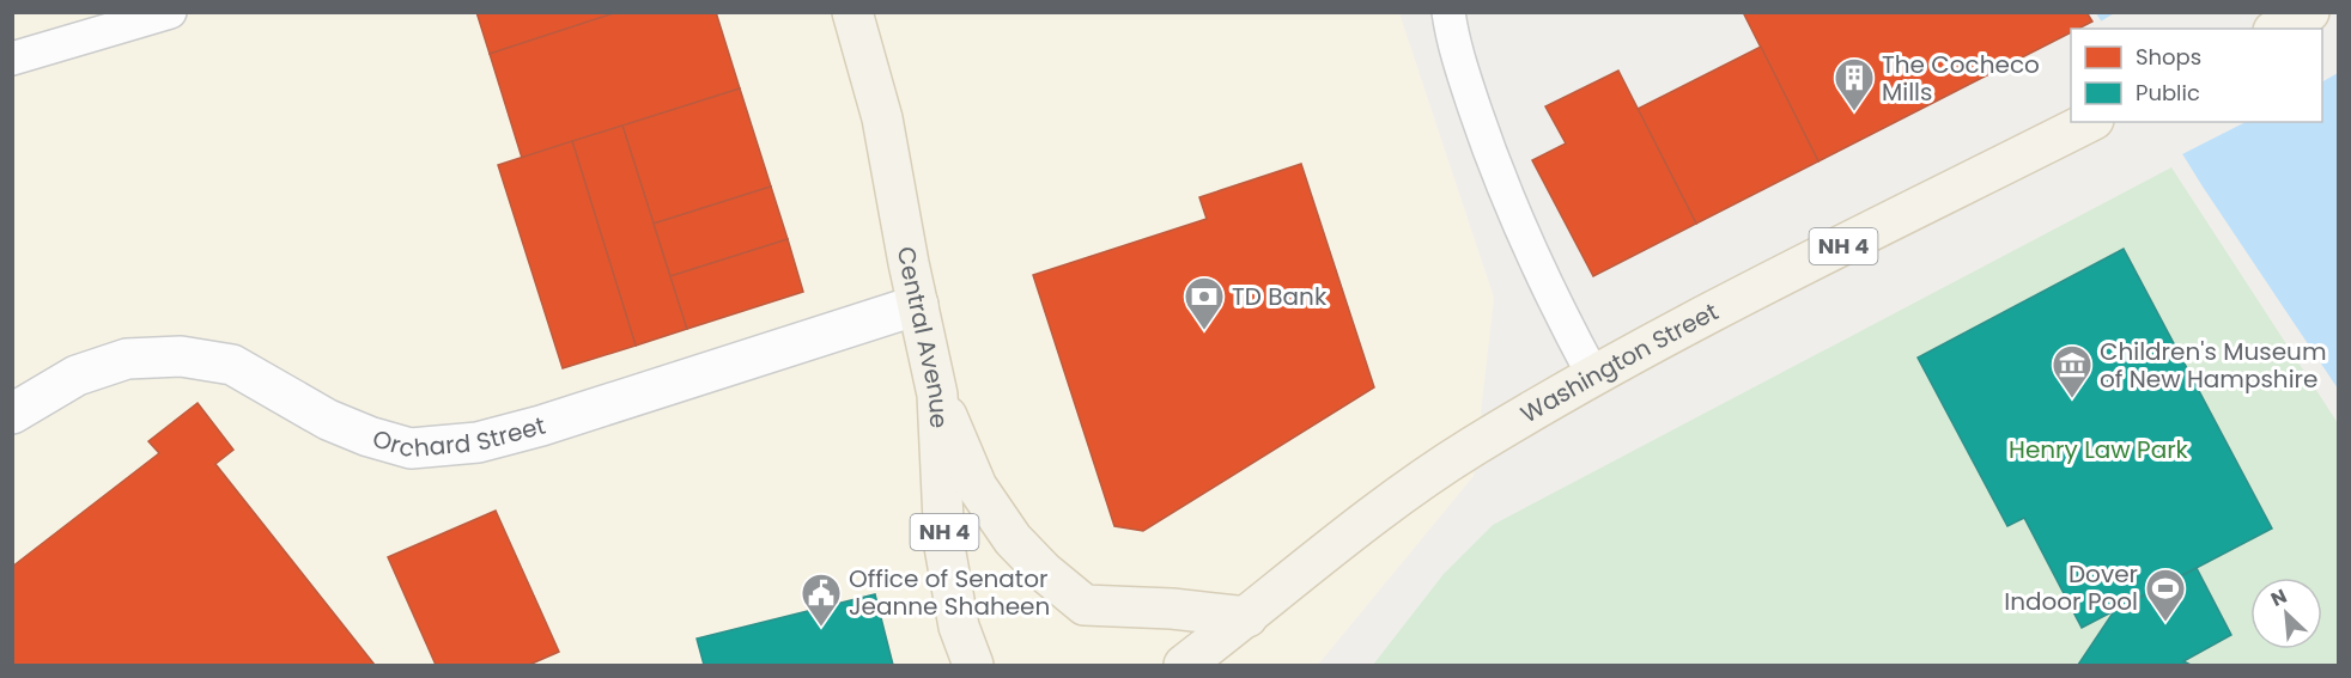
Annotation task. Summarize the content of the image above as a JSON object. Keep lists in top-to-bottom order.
{
  "streets": {
    "main road": ["NH 4", "Central Avenue", "Washington Street"],
    "street": ["Orchard Street"]
  },
  "crossings": [
    ["Central Avenue", "Orchard Street"]
  ],
  "parks": ["Henry Law Park"],
  "places": {
    "building": ["The Cocheco Mills"],
    "bank": ["TD Bank"],
    "museum": ["Children's Museum of New Hampshire"],
    "sports": ["Dover Indoor Pool"],
    "public building": ["Office of Senator Jeanne Shaheen"]
  },
  "legend": ["Shops", "Public"],
  "north": "top left"
}
